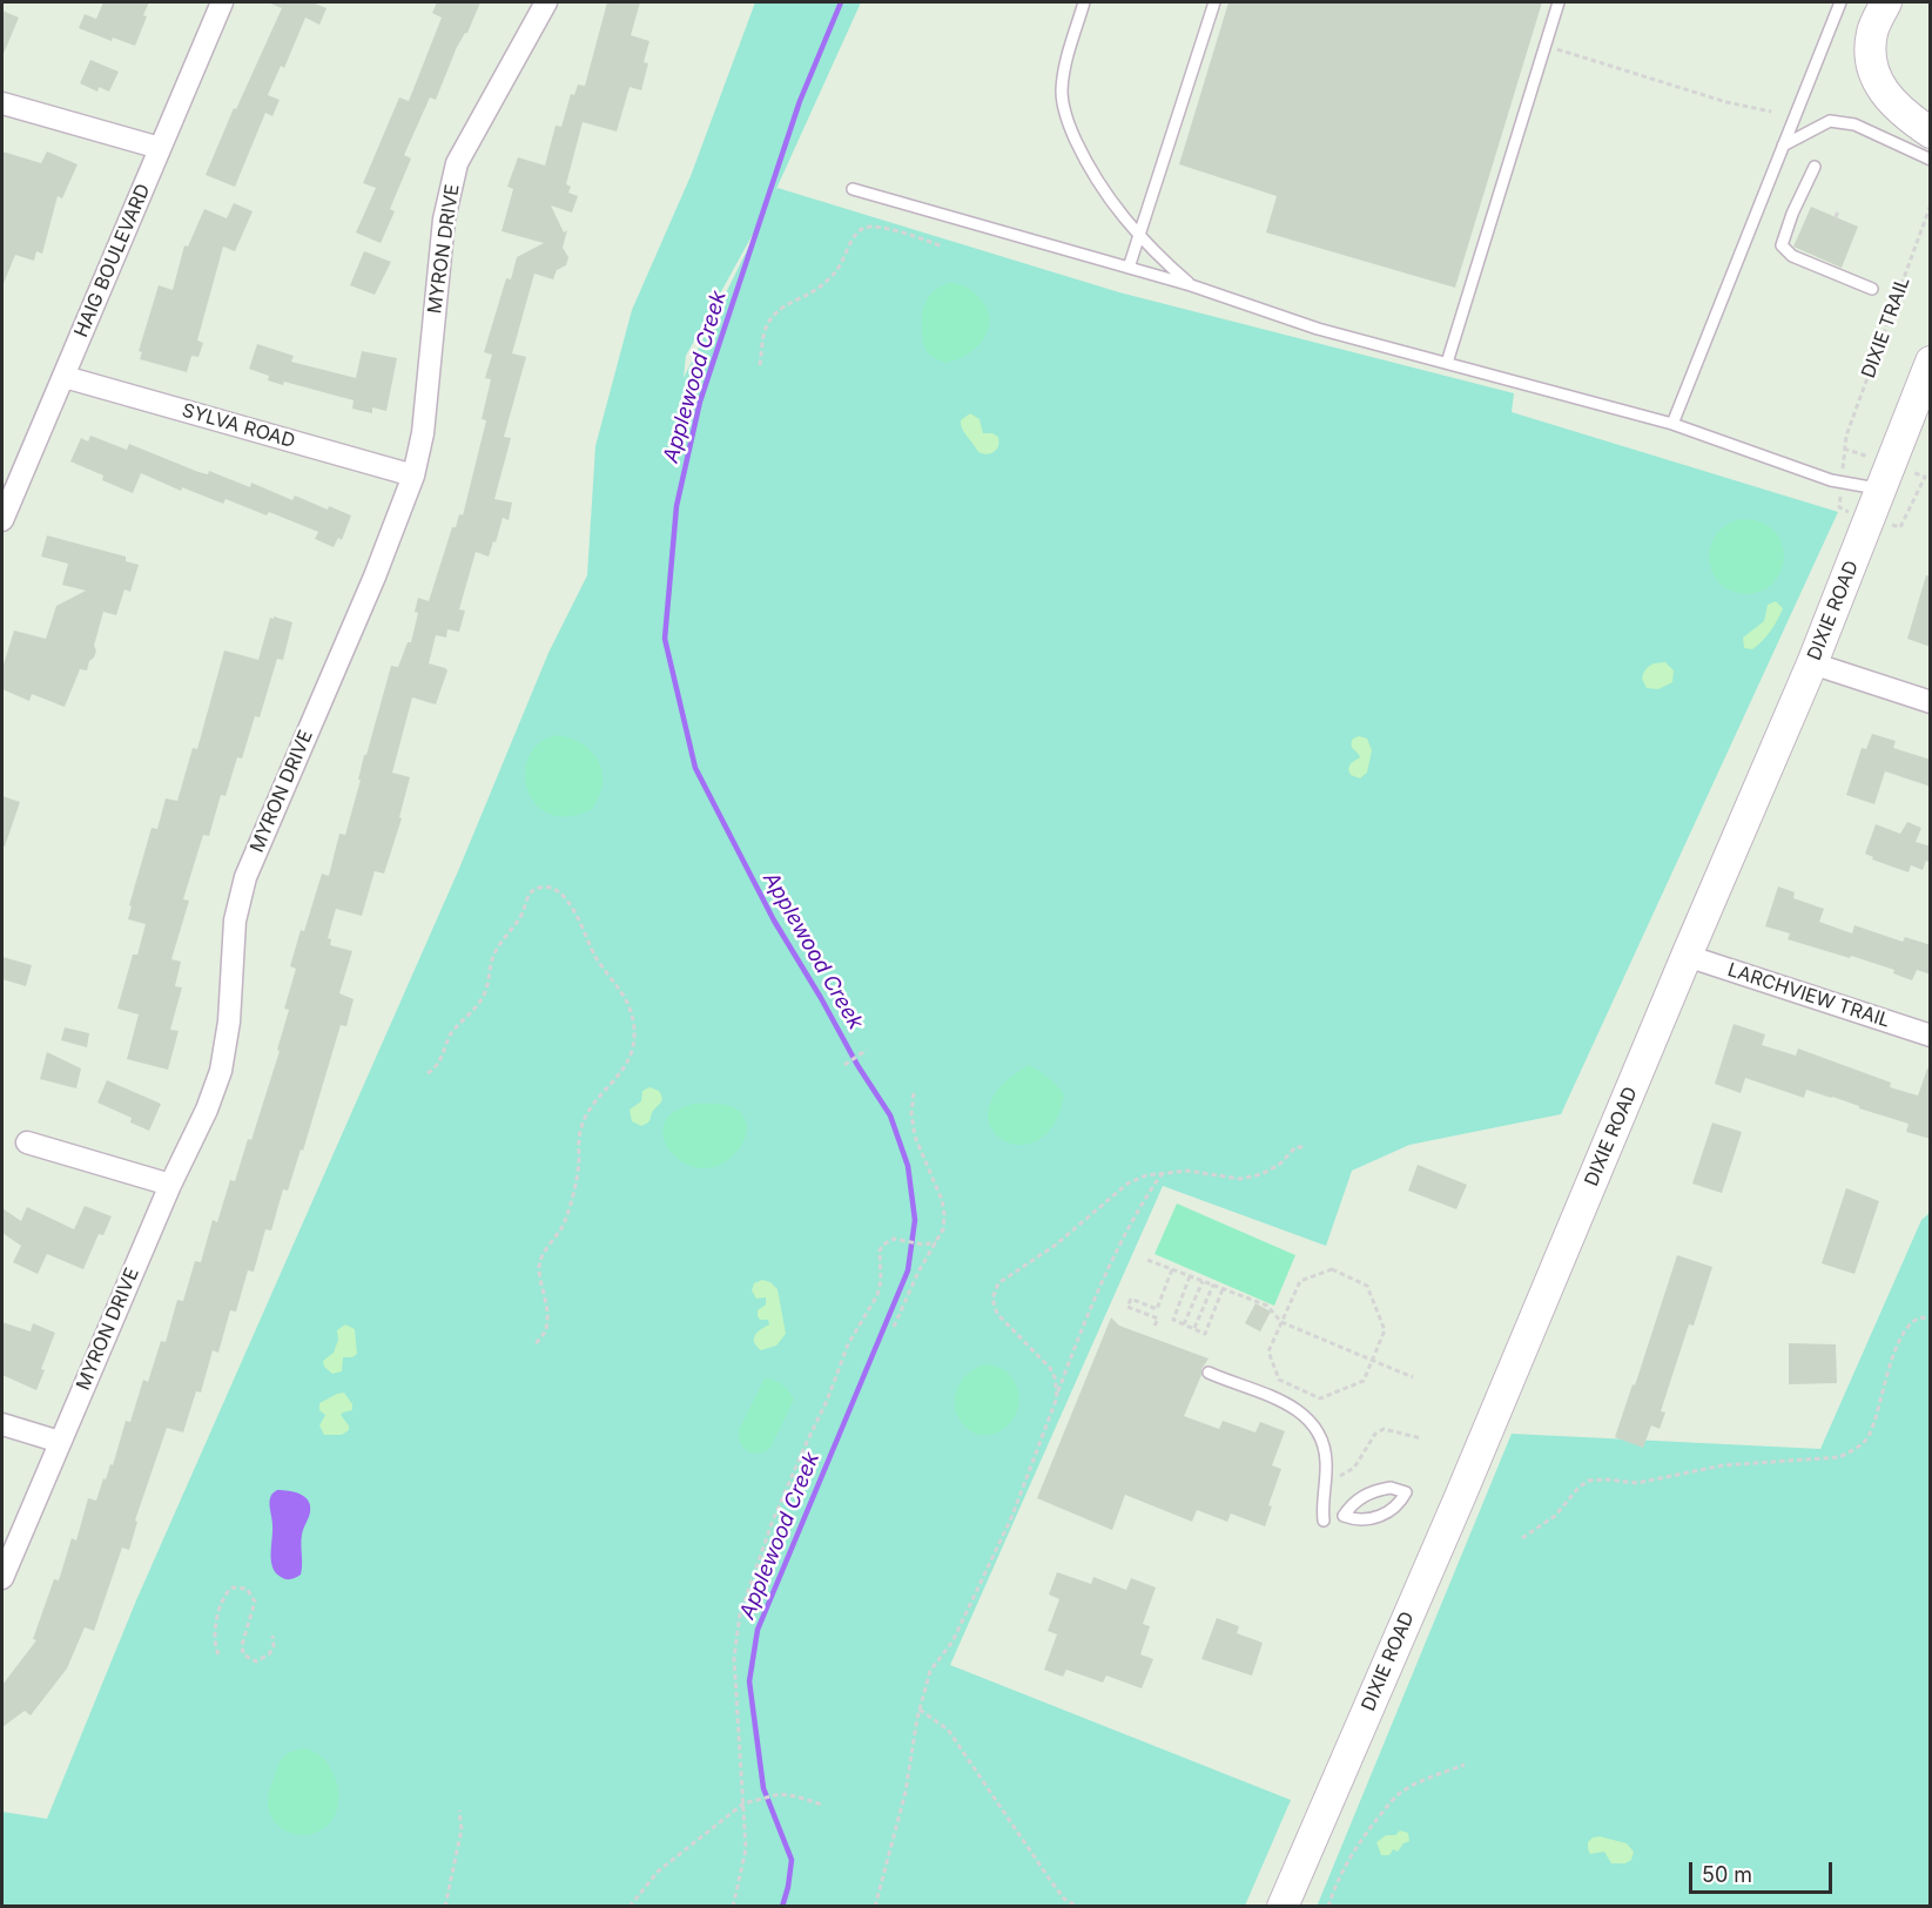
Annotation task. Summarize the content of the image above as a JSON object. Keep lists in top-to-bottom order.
{
  "streets": {
    "main road": ["DIXIE ROAD"],
    "street": [
      "MYRON DRIVE",
      "HAIG BOULEVARD",
      "SYLVA ROAD",
      "LARCHVIEW TRAIL"
    ],
    "path": ["DIXIE TRAIL"]
  },
  "crossings": [
    ["MYRON DRIVE", "SYLVA ROAD"],
    ["HAIG BOULEVARD", "SYLVA ROAD"],
    ["DIXIE ROAD", "LARCHVIEW TRAIL"]
  ],
  "water": ["Applewood Creek"],
  "scale_bar": "50 m"
}
